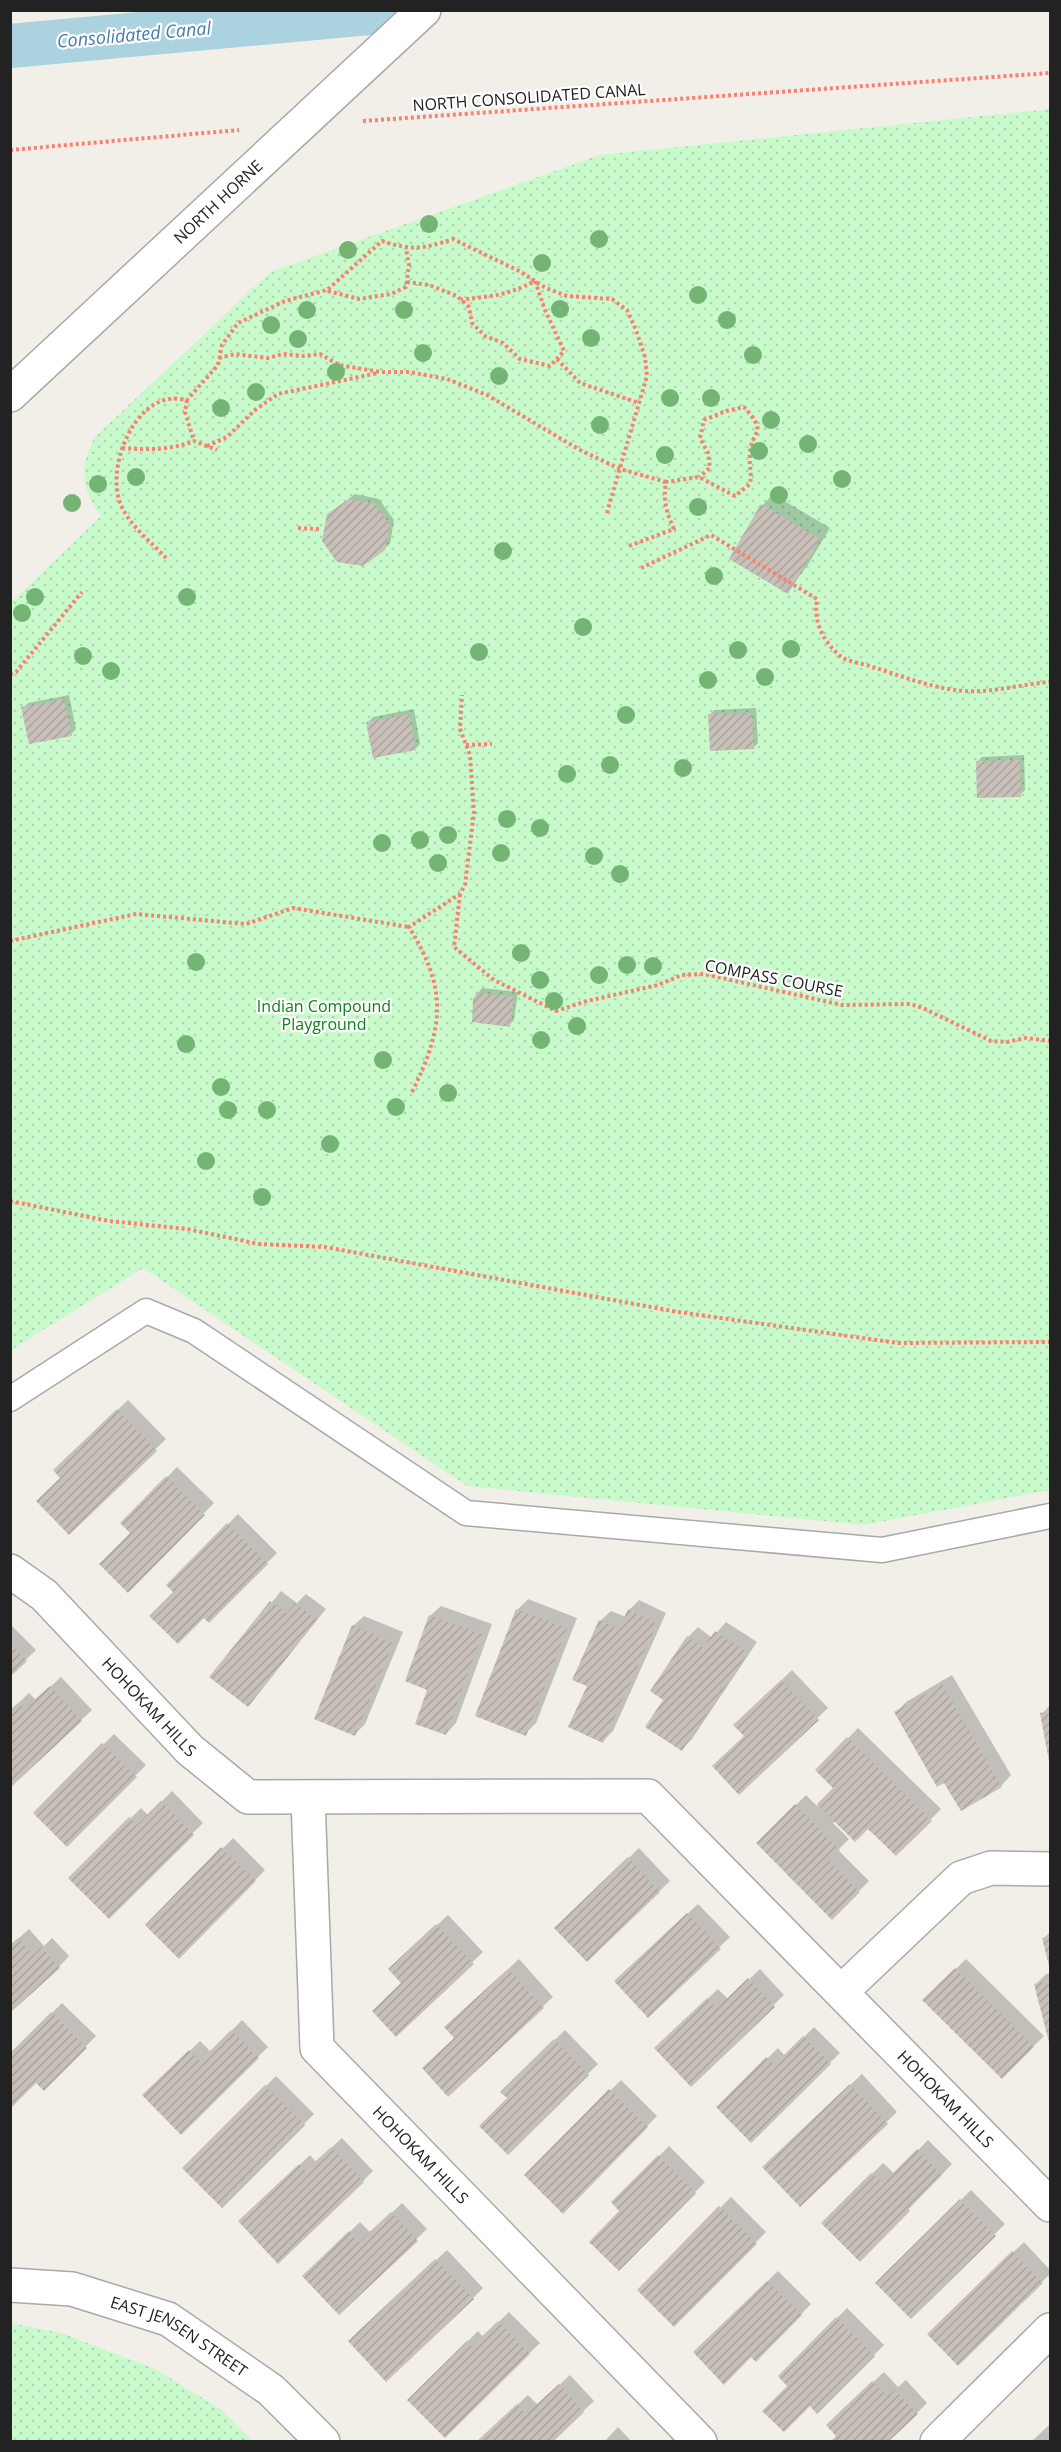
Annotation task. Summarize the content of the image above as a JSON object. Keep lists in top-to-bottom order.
{
  "streets": {
    "street": ["NORTH HORNE", "HOHOKAM HILLS", "EAST JENSEN STREET"],
    "path": ["NORTH CONSOLIDATED CANAL", "COMPASS COURSE"]
  },
  "crossings": [
    ["NORTH CONSOLIDATED CANAL", "NORTH HORNE"]
  ],
  "water": ["Consolidated Canal"],
  "parks": ["Indian Compound Playground"]
}
